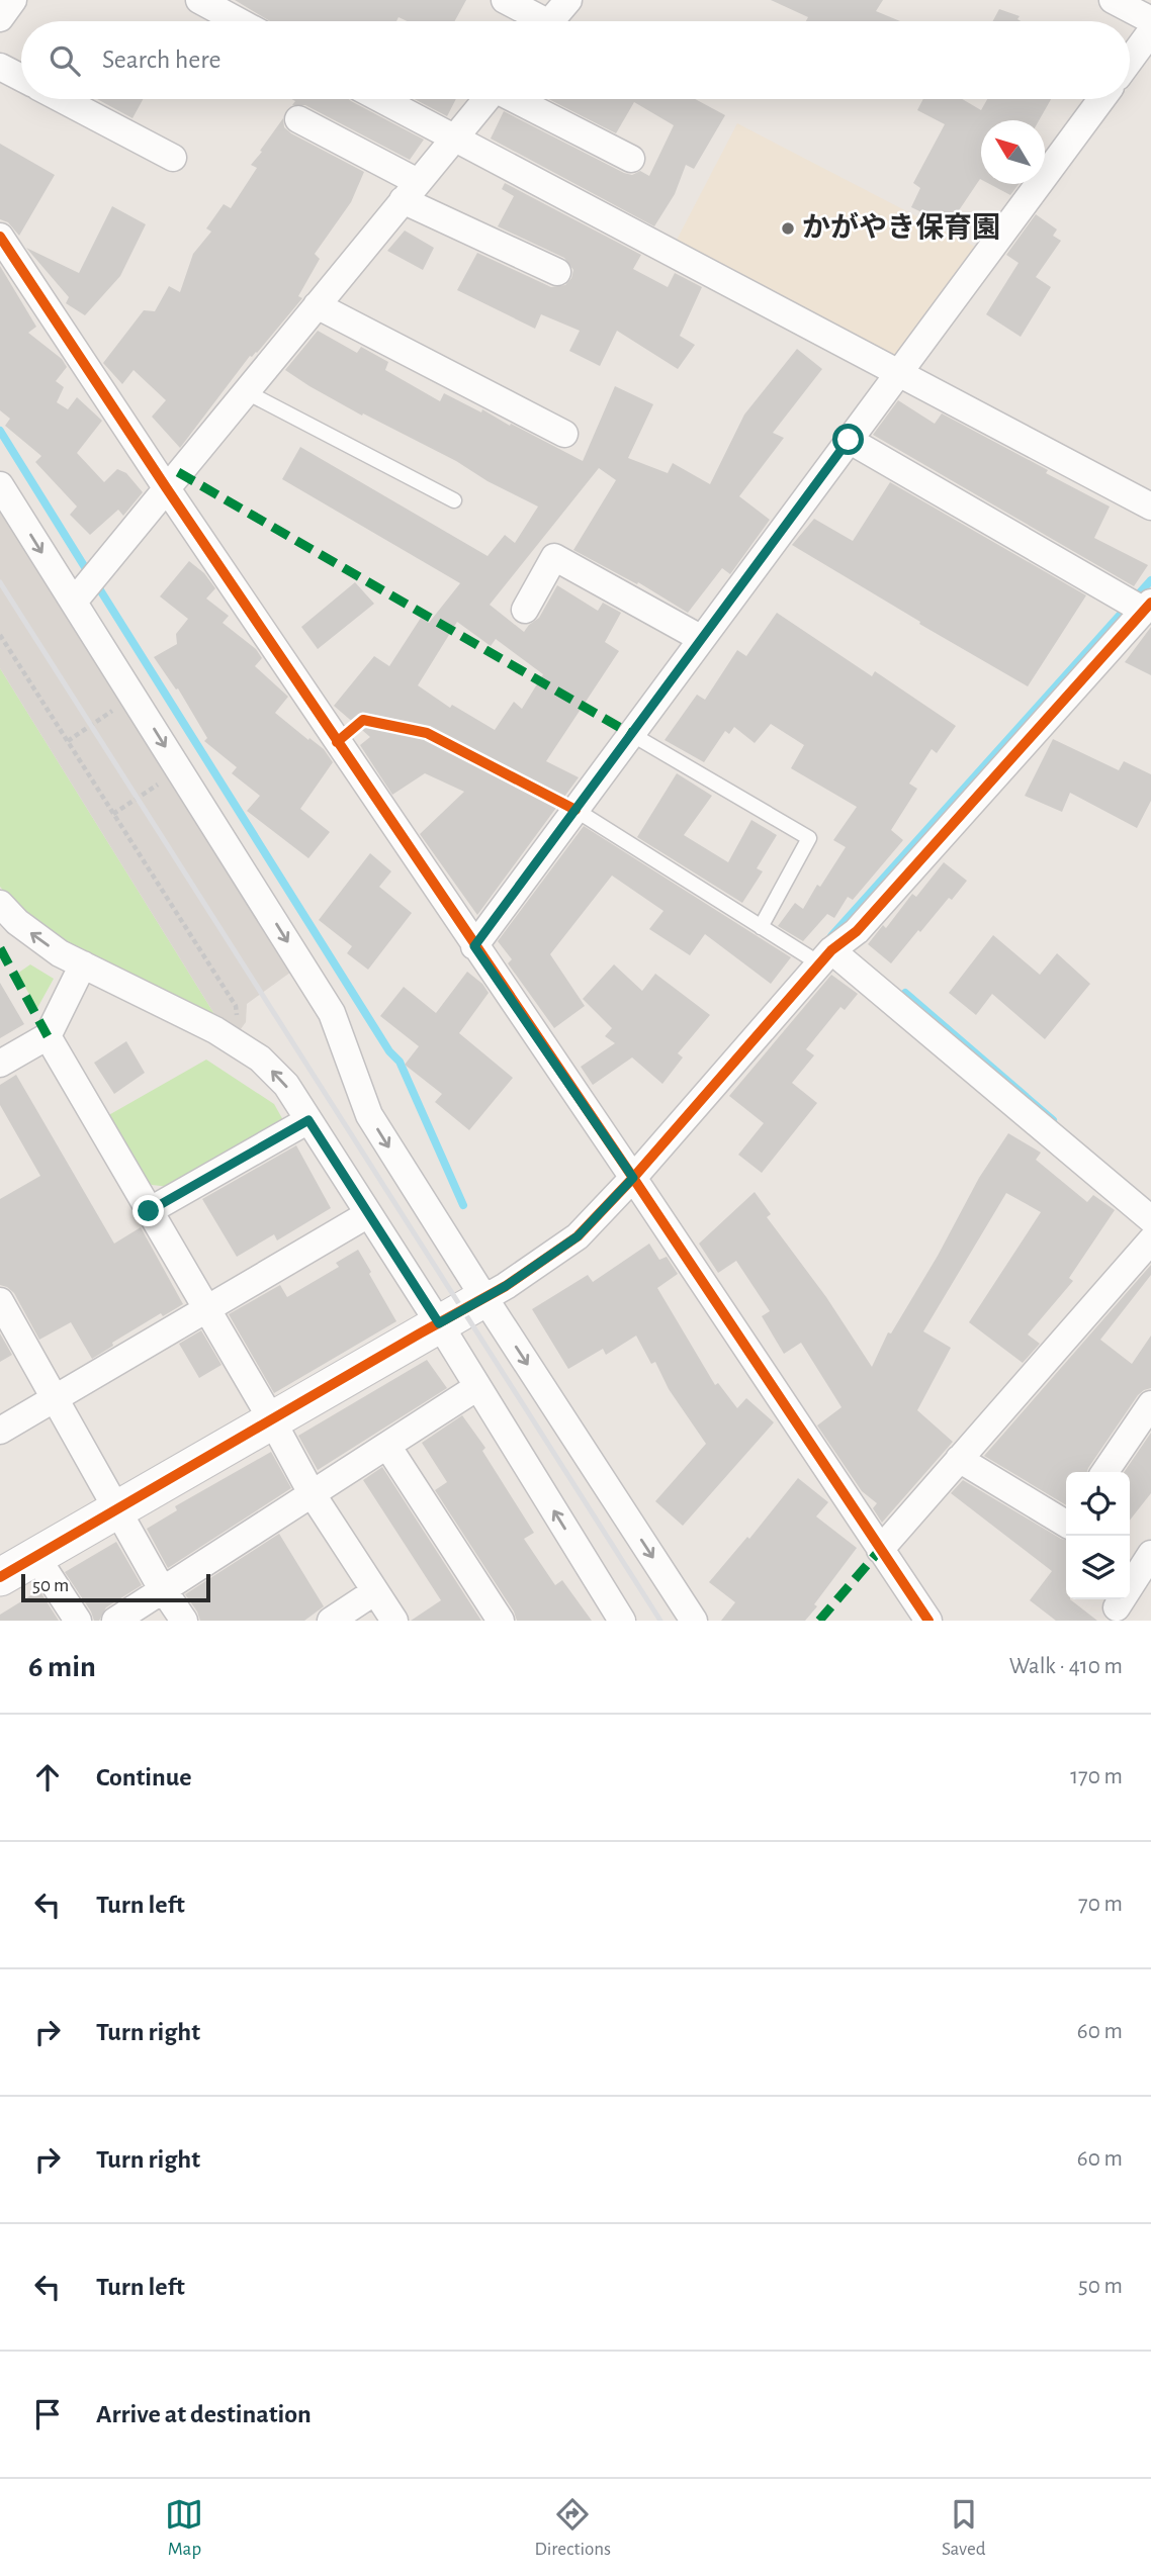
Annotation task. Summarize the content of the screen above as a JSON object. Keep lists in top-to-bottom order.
{
  "places": ["かがやき保育園"],
  "scale_bar": "50 m",
  "north": "top left",
  "page": {
    "search": "Search here",
    "scale": "50 m",
    "heading": ["6 min", "Walk · 410 m"],
    "list": [
      ["Continue", "170 m"],
      ["Turn left", "70 m"],
      ["Turn right", "60 m"],
      ["Turn right", "60 m"],
      ["Turn left", "50 m"],
      "Arrive at destination"
    ],
    "nav": ["Map", "Directions", "Saved"]
  }
}
